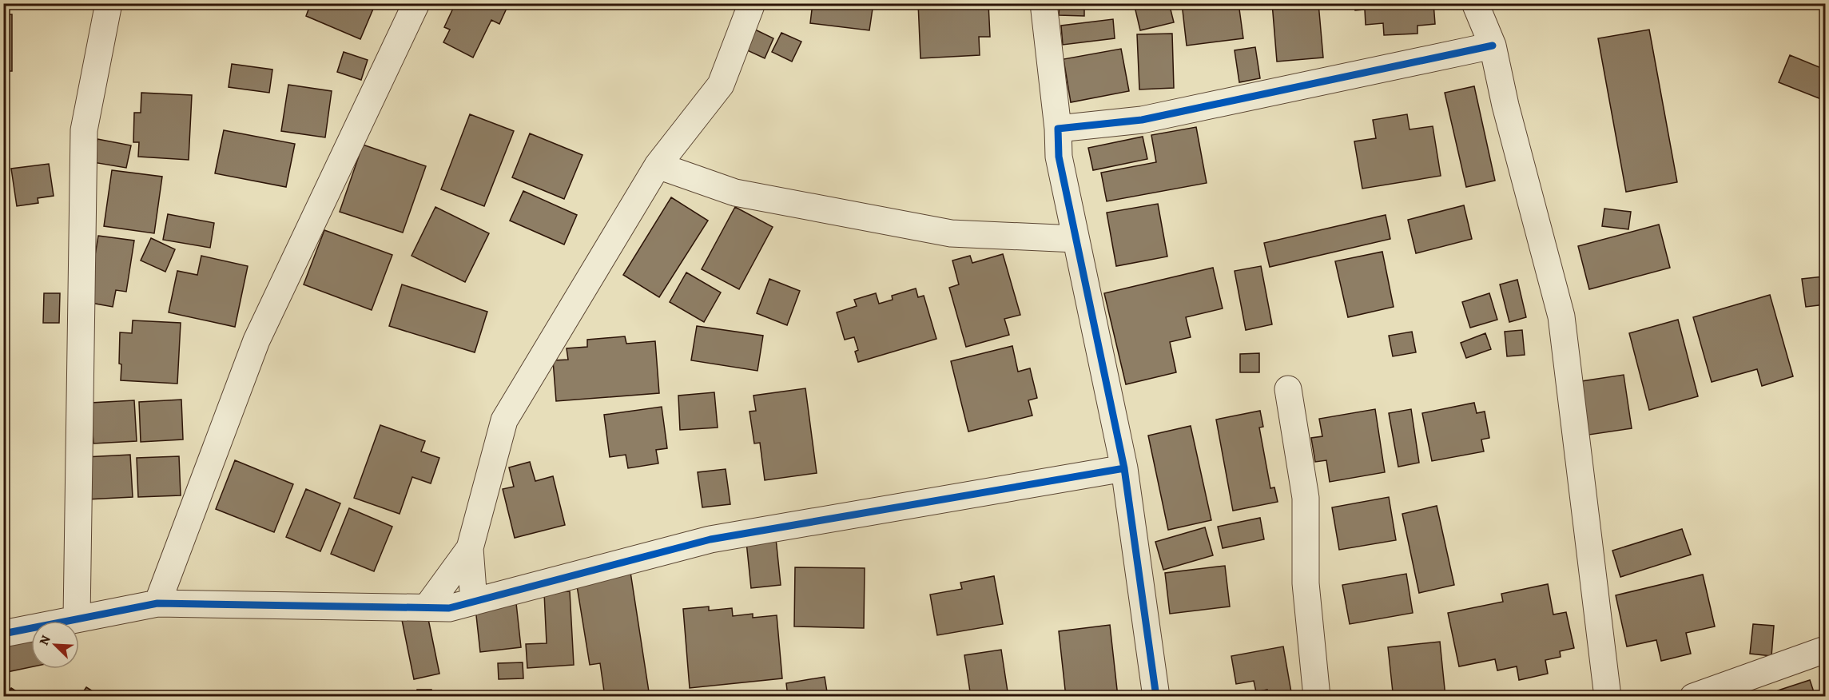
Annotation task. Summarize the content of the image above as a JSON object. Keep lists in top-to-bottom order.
{
  "north": "top left"
}
